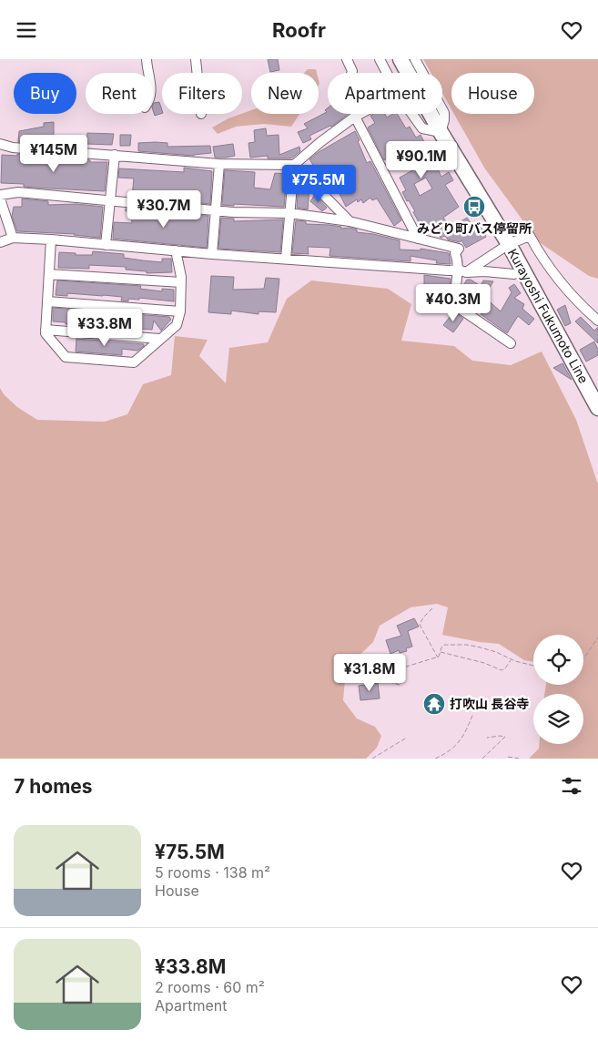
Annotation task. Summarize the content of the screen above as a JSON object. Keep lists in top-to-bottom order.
{
  "streets": {
    "main road": ["Kurayoshi Fukumoto Line"]
  },
  "places": {
    "bus stop": ["みどり町バス停留所"],
    "temple": ["打吹山 長谷寺"]
  },
  "page": {
    "header": "Roofr",
    "chip": [
      "Buy",
      "Rent",
      "Filters",
      "New",
      "Apartment",
      "House"
    ],
    "price": [
      "¥145M",
      "¥90.1M",
      "¥75.5M",
      "¥30.7M",
      "¥40.3M",
      "¥33.8M",
      "¥31.8M"
    ],
    "heading": "7 homes",
    "list": [
      {
        "name": "¥75.5M",
        "note": "5 rooms · 138 m² · House"
      },
      {
        "name": "¥33.8M",
        "note": "2 rooms · 60 m² · Apartment"
      }
    ]
  }
}
